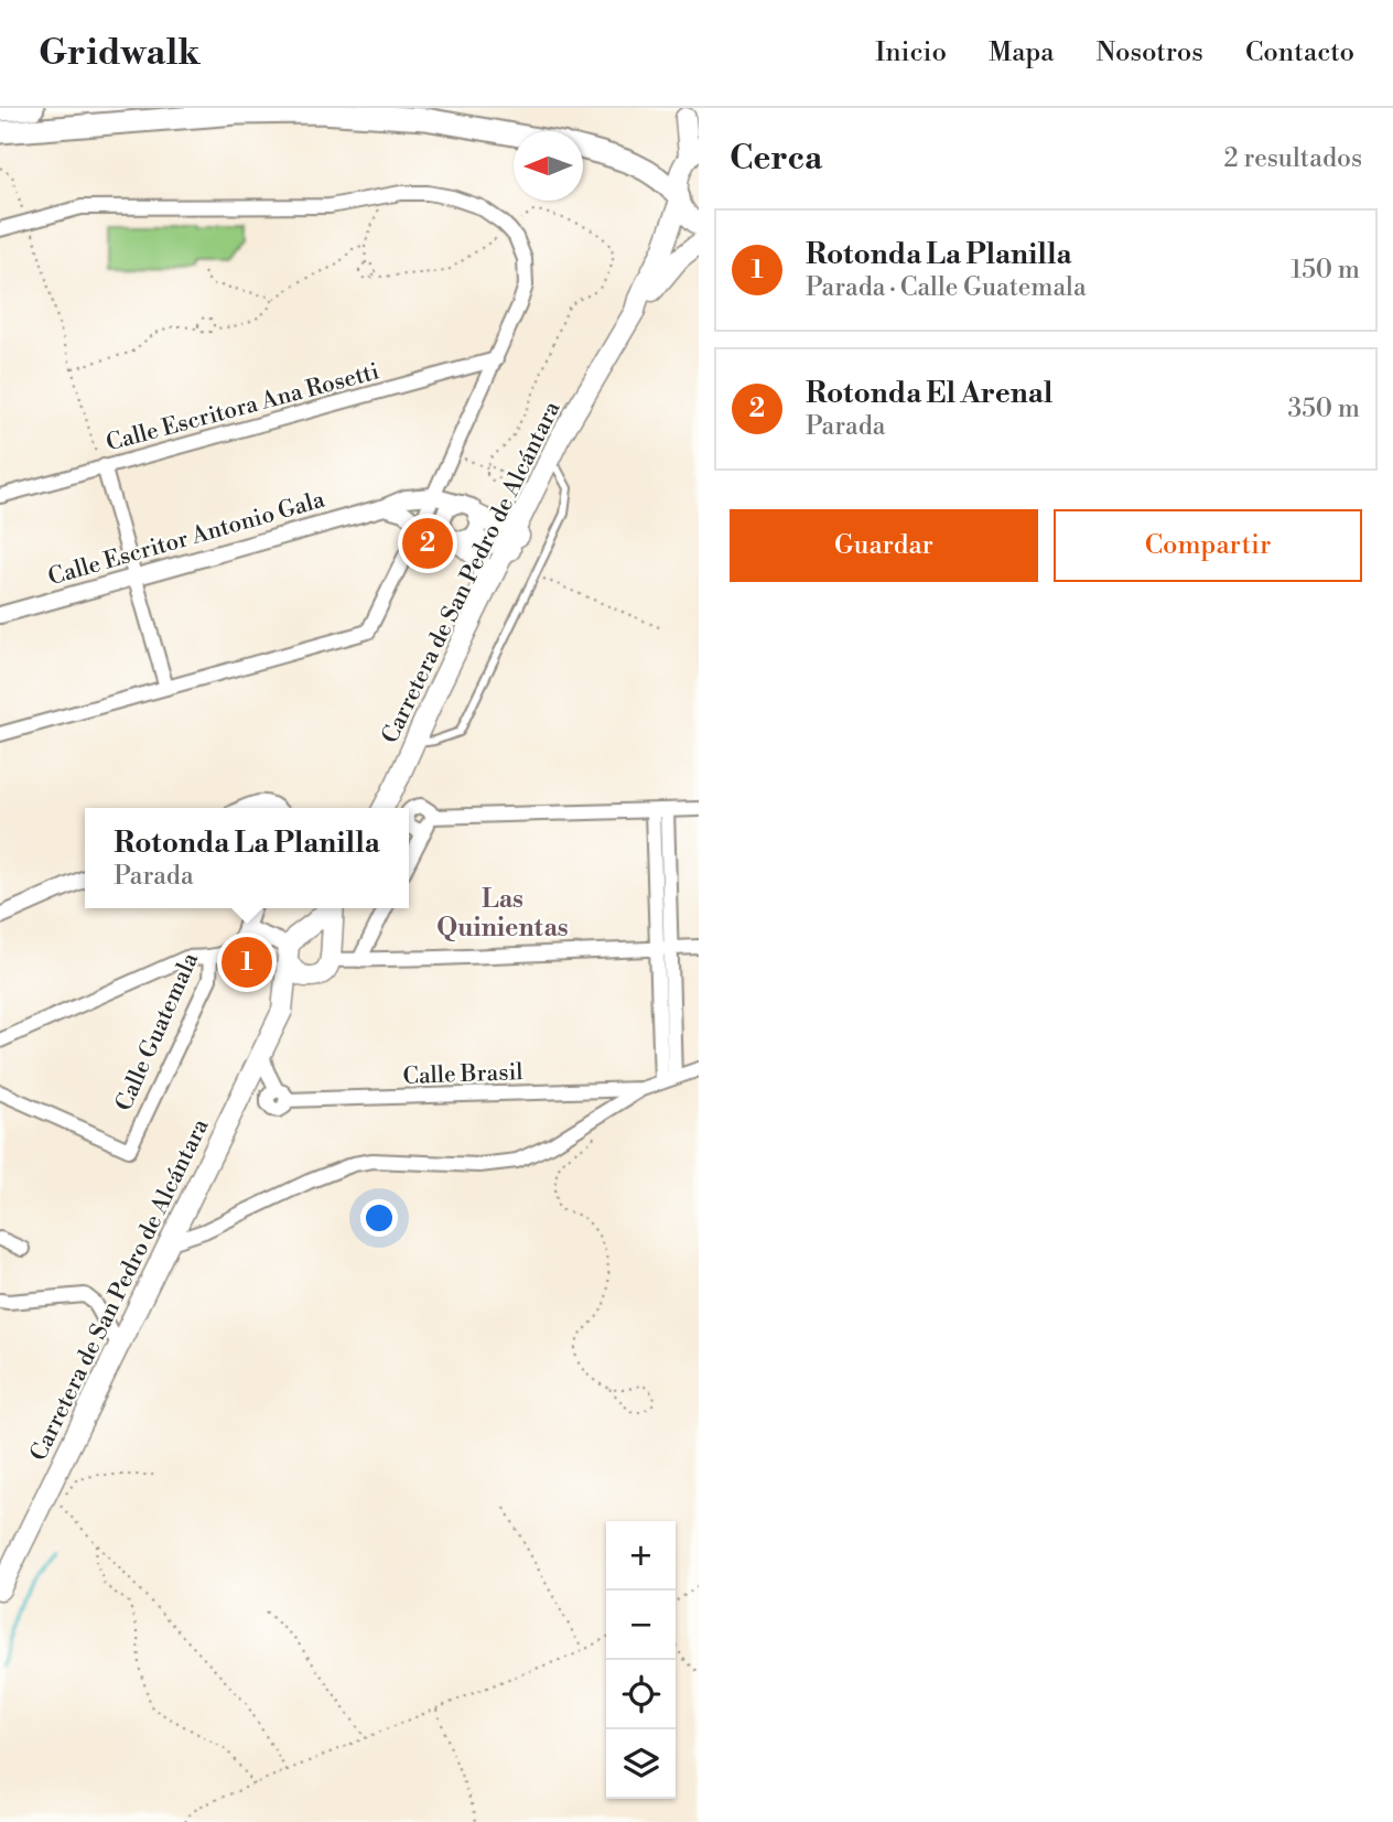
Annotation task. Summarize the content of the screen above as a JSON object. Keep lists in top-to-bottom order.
{
  "streets": {
    "main road": ["Carretera de San Pedro de Alcántara"],
    "street": [
      "Calle Escritora Ana Rosetti",
      "Calle Escritor Antonio Gala",
      "Calle Guatemala",
      "Calle Brasil"
    ]
  },
  "crossings": [
    ["Carretera de San Pedro de Alcántara", "Calle Brasil"]
  ],
  "districts": ["Las Quinientas"],
  "north": "left",
  "page": {
    "header": "Gridwalk",
    "nav": [
      "Inicio",
      "Mapa",
      "Nosotros",
      "Contacto"
    ],
    "heading": ["Cerca", "2 resultados"],
    "list": [
      {
        "mark": "1",
        "name": "Rotonda La Planilla",
        "note": "Parada · Calle Guatemala",
        "value": "150 m"
      },
      {
        "mark": "2",
        "name": "Rotonda El Arenal",
        "note": "Parada",
        "value": "350 m"
      }
    ],
    "buttons": ["Guardar", "Compartir"],
    "pins": ["2", "1"],
    "popup": ["Rotonda La Planilla", "Parada"],
    "map_buttons": ["+", "−"]
  }
}
